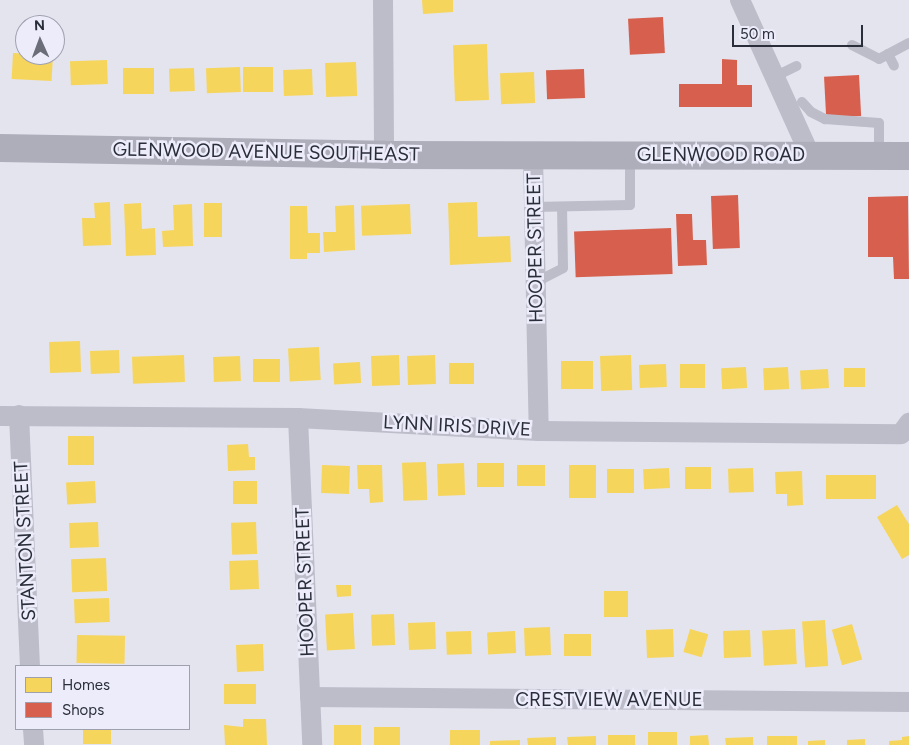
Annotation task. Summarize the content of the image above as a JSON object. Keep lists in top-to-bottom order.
{
  "streets": {
    "main road": ["GLENWOOD AVENUE SOUTHEAST", "GLENWOOD ROAD"],
    "street": [
      "HOOPER STREET",
      "LYNN IRIS DRIVE",
      "STANTON STREET",
      "CRESTVIEW AVENUE"
    ]
  },
  "crossings": [
    ["GLENWOOD AVENUE SOUTHEAST", "GLENWOOD ROAD"],
    ["GLENWOOD AVENUE SOUTHEAST", "HOOPER STREET"],
    ["GLENWOOD ROAD", "HOOPER STREET"],
    ["HOOPER STREET", "LYNN IRIS DRIVE"],
    ["HOOPER STREET", "CRESTVIEW AVENUE"],
    ["LYNN IRIS DRIVE", "STANTON STREET"]
  ],
  "legend": ["Homes", "Shops"],
  "scale_bar": "50 m",
  "north": "top"
}
